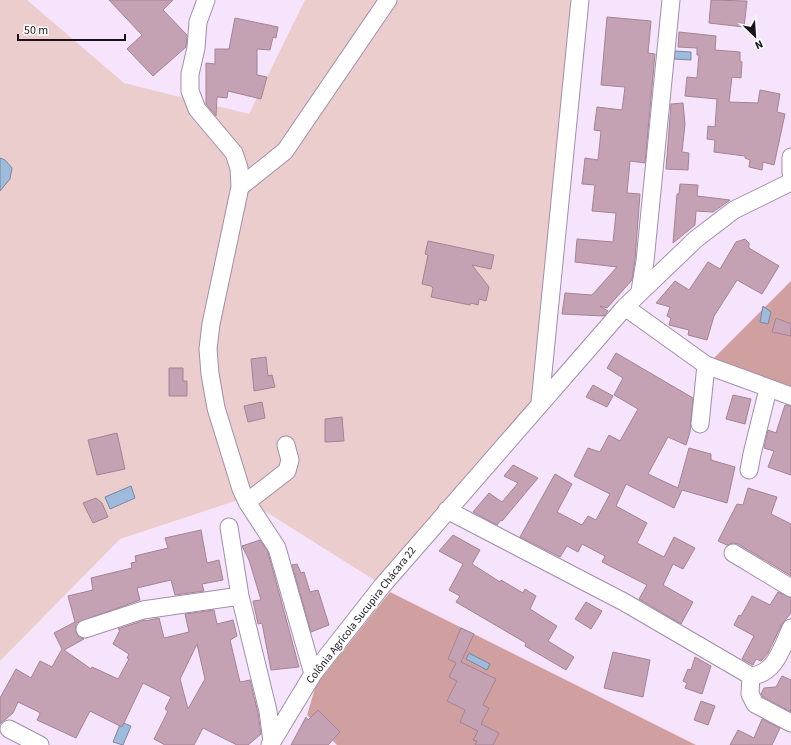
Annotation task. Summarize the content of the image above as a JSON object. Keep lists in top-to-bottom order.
{
  "streets": {
    "street": ["Colônia Agrícola Sucupira Chácara 22"]
  },
  "scale_bar": "50 m",
  "north": "bottom right"
}
